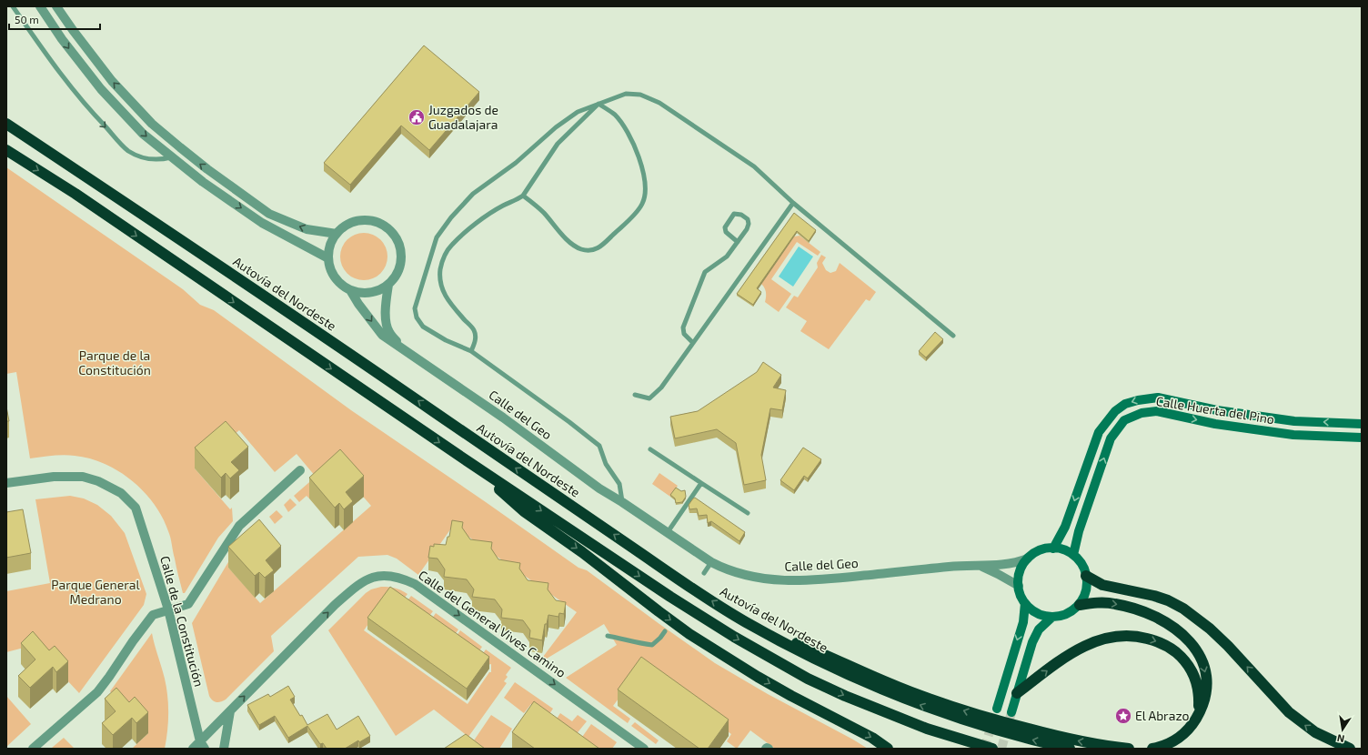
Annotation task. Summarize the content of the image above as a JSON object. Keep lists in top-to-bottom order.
{
  "streets": {
    "highway": ["Autovía del Nordeste"],
    "street": [
      "Calle Huerta del Pino",
      "Calle del Geo",
      "Calle de la Constitución",
      "Calle del General Vives Camino"
    ]
  },
  "crossings": [
    ["Calle Huerta del Pino", "Calle del Geo"],
    ["Calle de la Constitución", "Calle del General Vives Camino"]
  ],
  "one_way": ["Calle Huerta del Pino"],
  "parks": ["Parque de la Constitución", "Parque General Medrano"],
  "places": {
    "public building": ["Juzgados de Guadalajara"],
    "place": ["El Abrazo"]
  },
  "scale_bar": "50 m",
  "north": "bottom"
}
